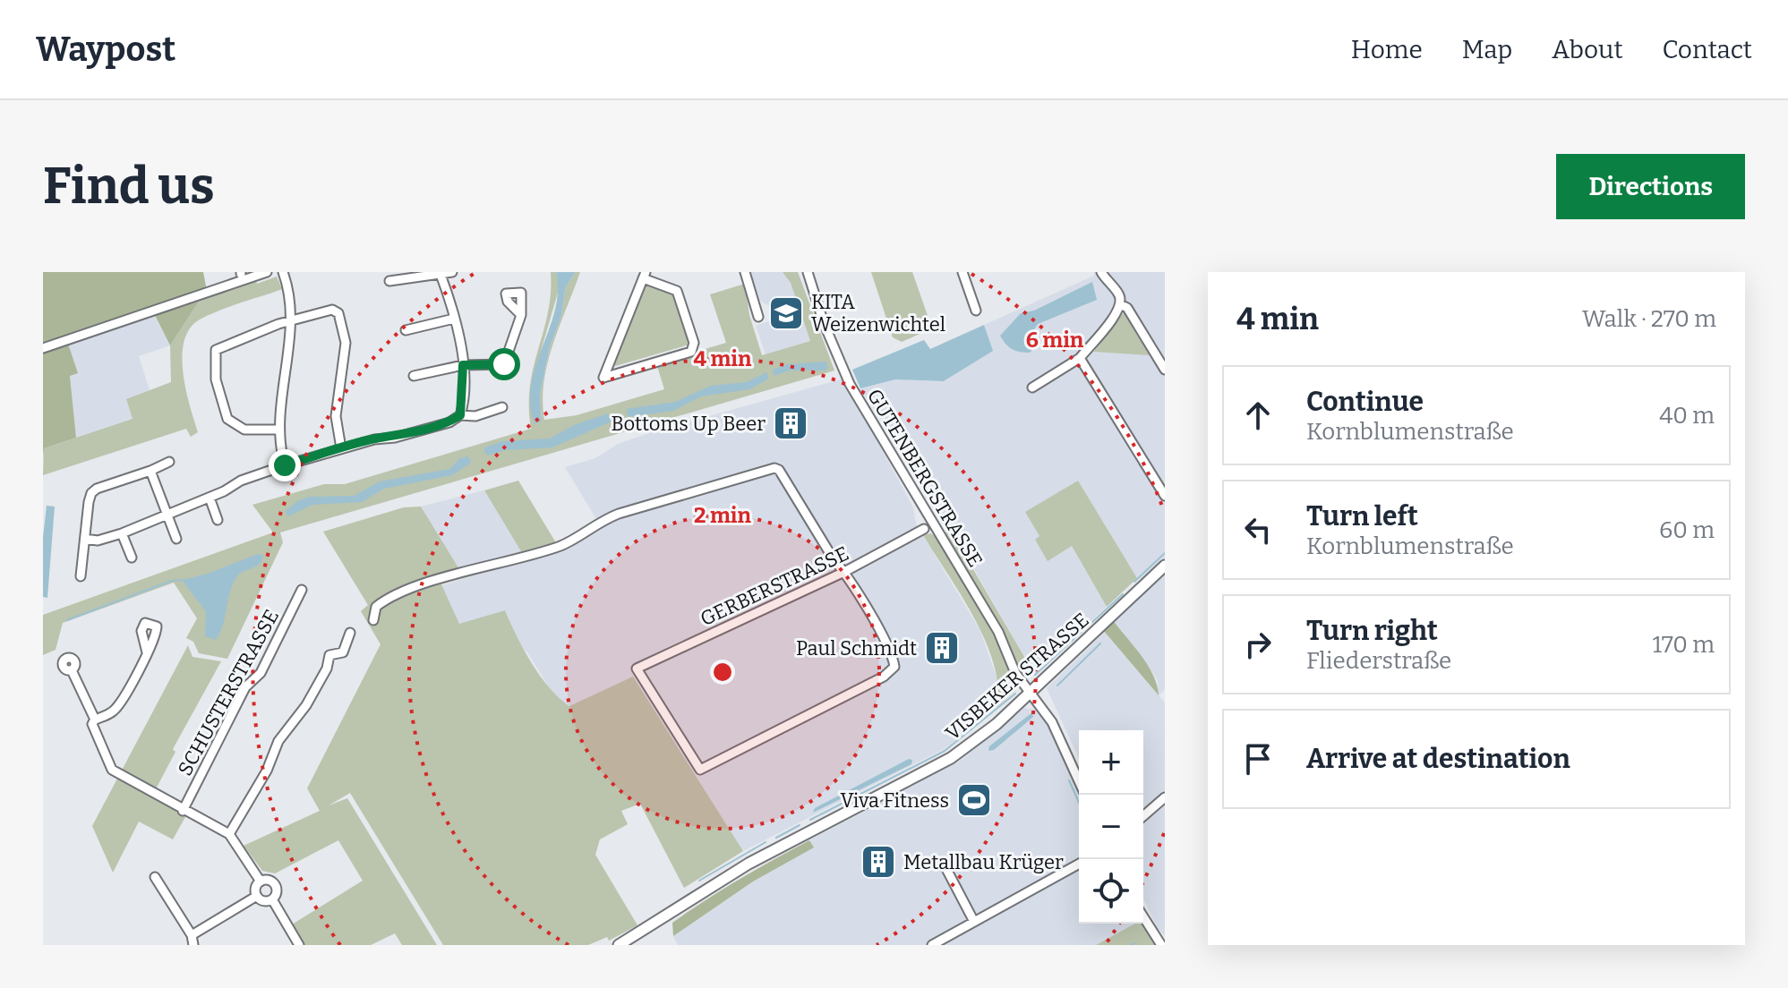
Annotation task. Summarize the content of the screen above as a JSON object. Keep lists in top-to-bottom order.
{
  "streets": {
    "main road": ["VISBEKER STRASSE"],
    "street": ["GUTENBERGSTRASSE", "GERBERSTRASSE", "SCHUSTERSTRASSE"]
  },
  "crossings": [
    ["GUTENBERGSTRASSE", "VISBEKER STRASSE"]
  ],
  "places": {
    "school or university": ["KITA Weizenwichtel"],
    "building": ["Bottoms Up Beer", "Paul Schmidt", "Metallbau Krüger"],
    "sports": ["Viva Fitness"]
  },
  "page": {
    "header": "Waypost",
    "nav": [
      "Home",
      "Map",
      "About",
      "Contact"
    ],
    "buttons": "Directions",
    "title": "Find us",
    "heading": ["4 min", "Walk · 270 m"],
    "list": [
      ["Continue", "Kornblumenstraße", "40 m"],
      ["Turn left", "Kornblumenstraße", "60 m"],
      ["Turn right", "Fliederstraße", "170 m"],
      "Arrive at destination"
    ],
    "map_buttons": ["+", "−"]
  },
  "rings": ["6 min", "4 min", "2 min"]
}
